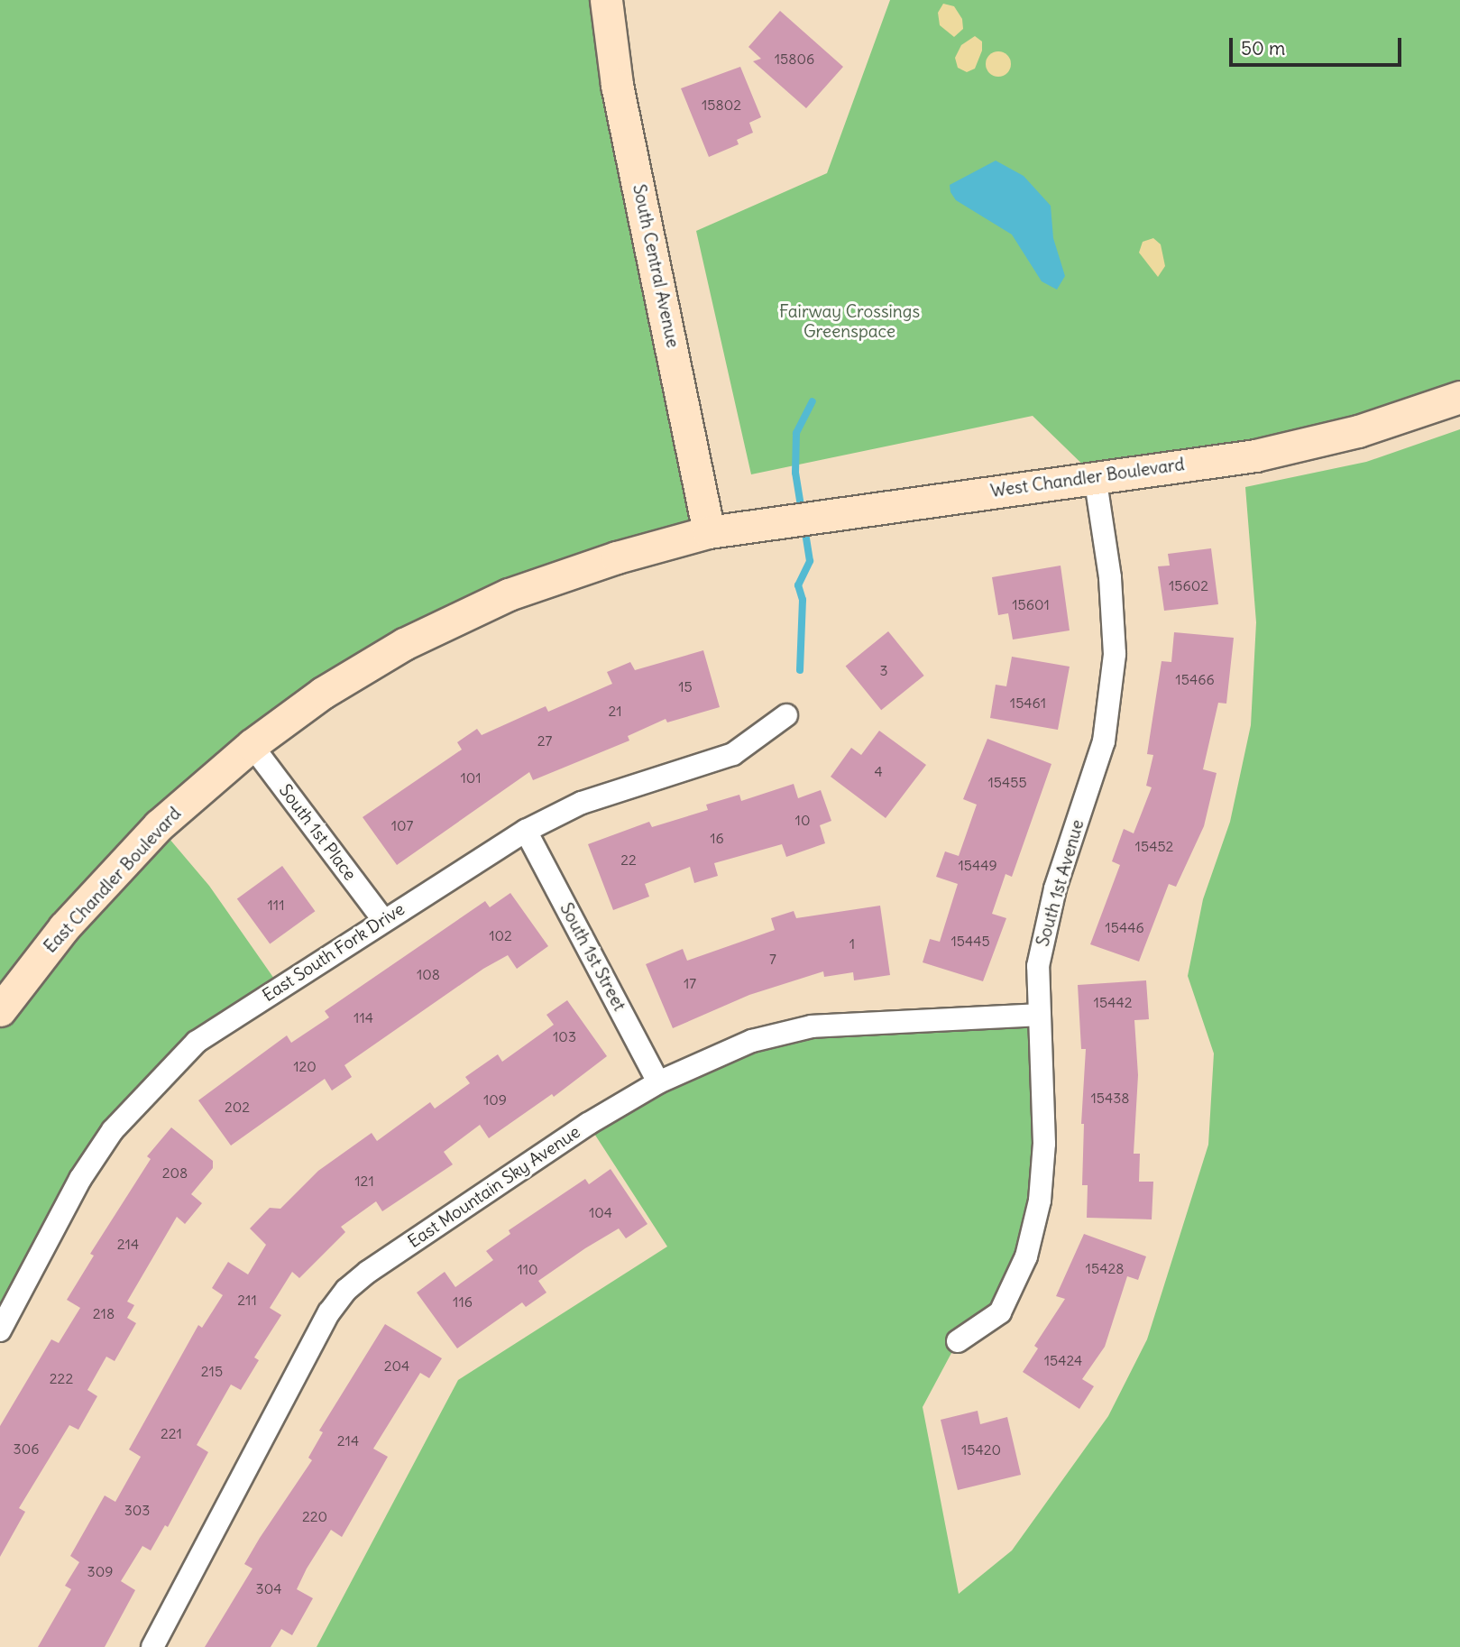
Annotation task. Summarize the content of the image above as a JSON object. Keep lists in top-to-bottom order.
{
  "streets": {
    "main road": ["South Central Avenue", "West Chandler Boulevard", "East Chandler Boulevard"],
    "street": [
      "South 1st Place",
      "South 1st Avenue",
      "East South Fork Drive",
      "South 1st Street",
      "East Mountain Sky Avenue"
    ]
  },
  "crossings": [
    ["South Central Avenue", "West Chandler Boulevard"],
    ["South Central Avenue", "East Chandler Boulevard"],
    ["West Chandler Boulevard", "East Chandler Boulevard"],
    ["West Chandler Boulevard", "South 1st Avenue"],
    ["South 1st Place", "East Chandler Boulevard"],
    ["South 1st Place", "East South Fork Drive"],
    ["South 1st Avenue", "East Mountain Sky Avenue"],
    ["East South Fork Drive", "South 1st Street"],
    ["South 1st Street", "East Mountain Sky Avenue"]
  ],
  "parks": ["Fairway Crossings Greenspace"],
  "house_numbers": [
    "15806",
    "15802",
    "15602",
    "15601",
    "3",
    "15466",
    "15",
    "15461",
    "21",
    "27",
    "4",
    "101",
    "15455",
    "10",
    "107",
    "16",
    "15452",
    "22",
    "15449",
    "111",
    "15446",
    "102",
    "15445",
    "1",
    "7",
    "108",
    "17",
    "15442",
    "114",
    "103",
    "120",
    "15438",
    "109",
    "202",
    "208",
    "121",
    "104",
    "214",
    "15428",
    "110",
    "211",
    "116",
    "218",
    "15424",
    "204",
    "215",
    "222",
    "221",
    "214",
    "306",
    "15420",
    "303",
    "220",
    "309",
    "304"
  ],
  "scale_bar": "50 m"
}
